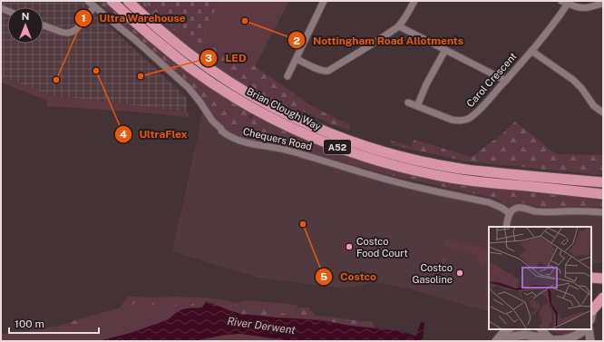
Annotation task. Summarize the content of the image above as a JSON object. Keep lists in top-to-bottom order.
{
  "streets": {
    "highway": ["Brian Clough Way", "A52"],
    "street": ["Carol Crescent", "Chequers Road"]
  },
  "water": ["River Derwent"],
  "places": [
    "Nottingham Road Allotments",
    "UltraFlex",
    "LED",
    "Ultra Warehouse",
    "Costco",
    "Costco Food Court",
    "Costco Gasoline"
  ],
  "scale_bar": "100 m",
  "north": "top"
}
